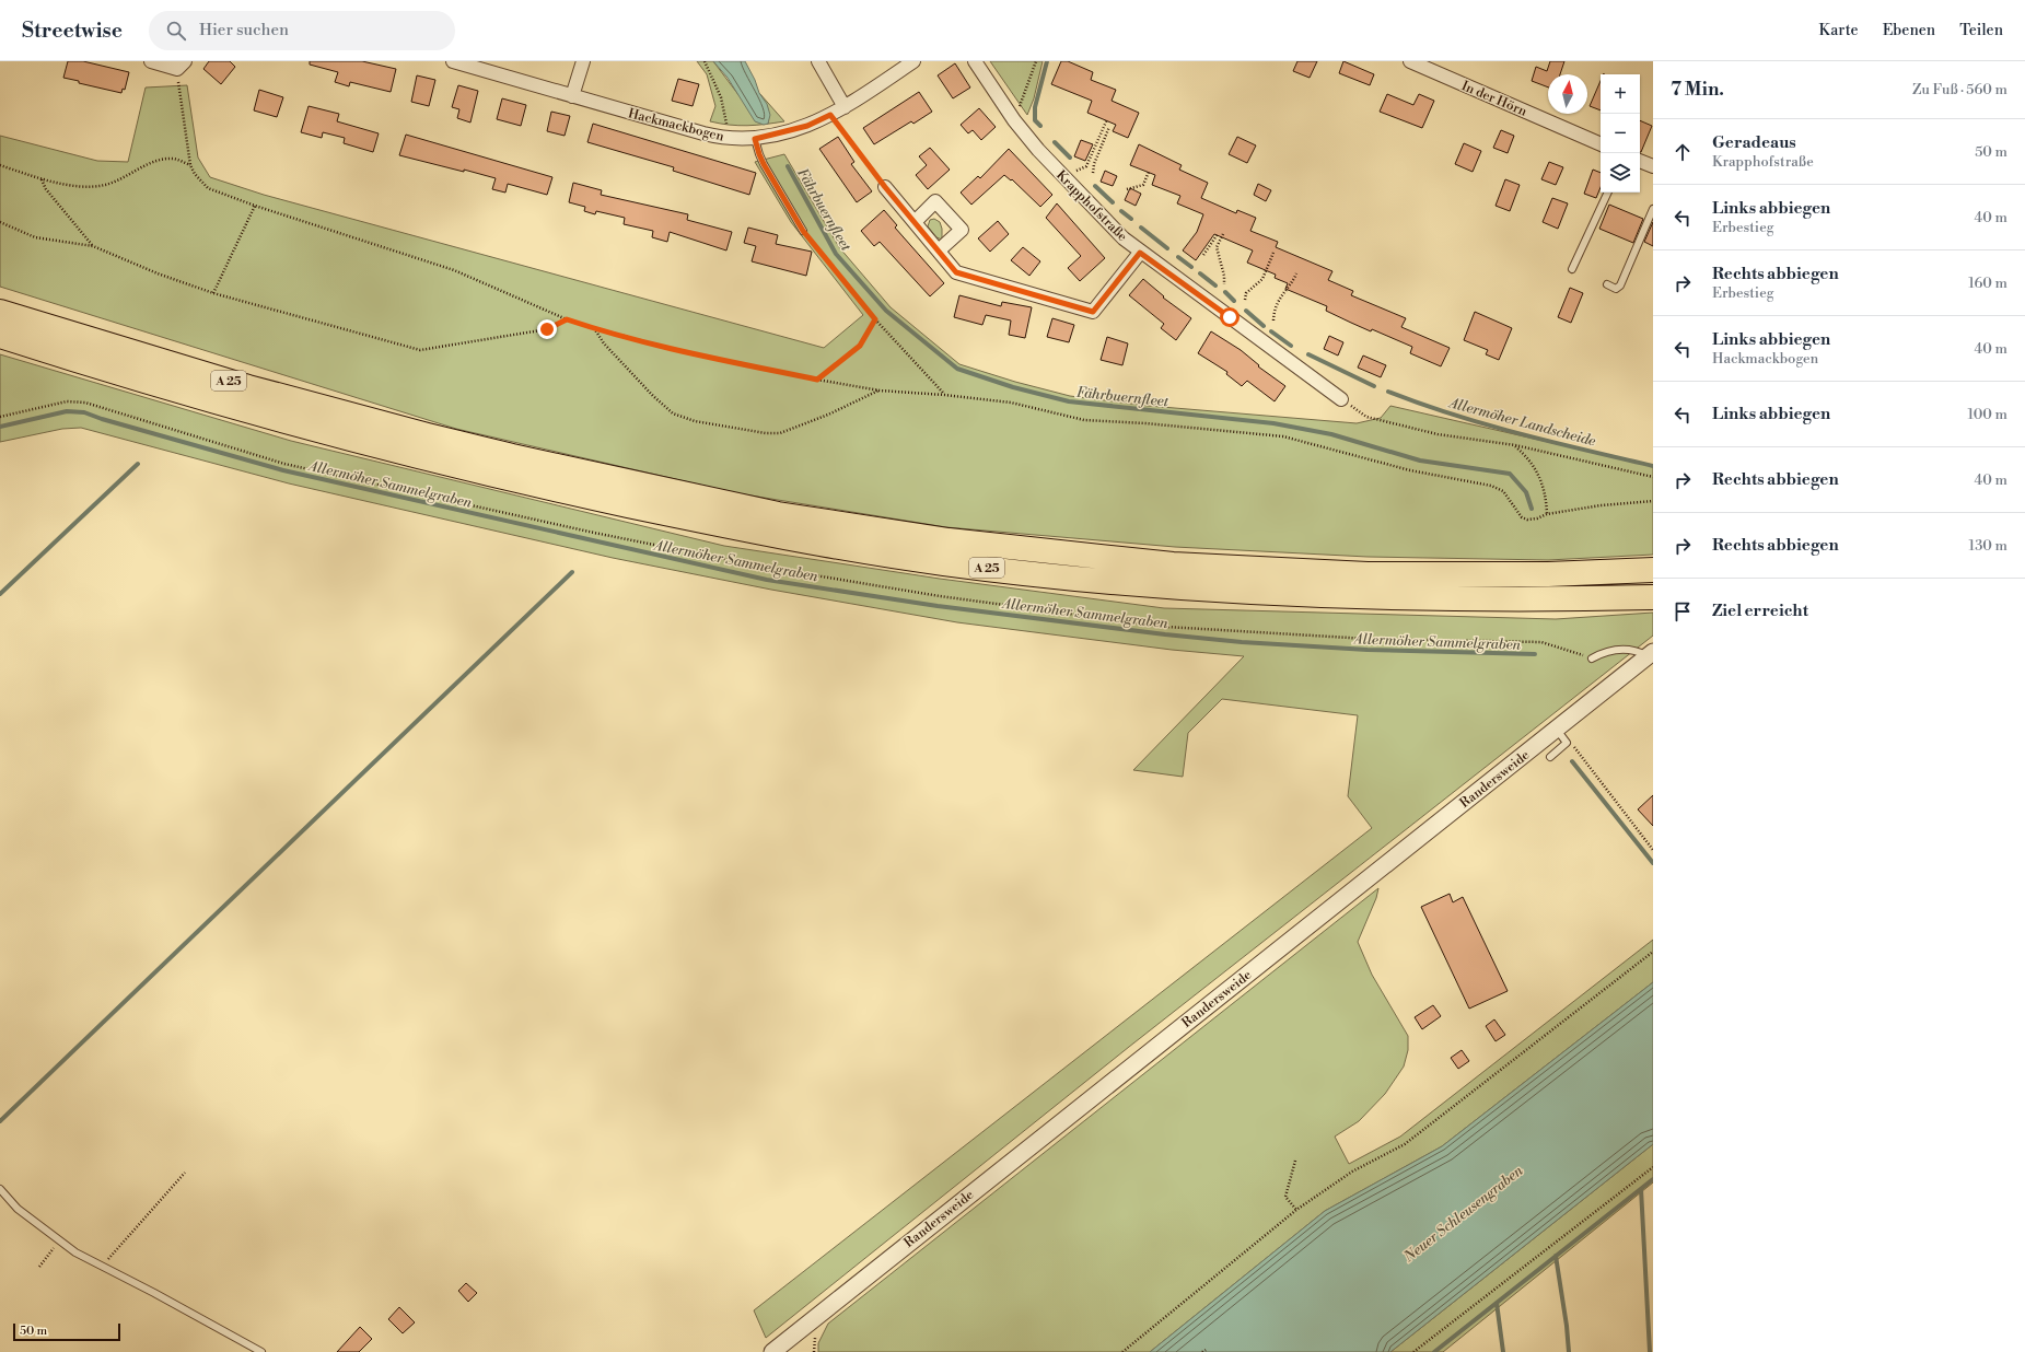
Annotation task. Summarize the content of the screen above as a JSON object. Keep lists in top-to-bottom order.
{
  "streets": {
    "highway": ["A 25"],
    "street": [
      "In der Hörn",
      "Hackmackbogen",
      "Krapphofstraße",
      "Randersweide"
    ]
  },
  "water": [
    "Fährbuernfleet",
    "Allermöher Landscheide",
    "Allermöher Sammelgraben",
    "Neuer Schleusengraben"
  ],
  "scale_bar": "50 m",
  "north": "top",
  "page": {
    "header": "Streetwise",
    "search": "Hier suchen",
    "nav": ["Karte", "Ebenen", "Teilen"],
    "heading": ["7 Min.", "Zu Fuß · 560 m"],
    "map_buttons": ["+", "−"],
    "list": [
      ["Geradeaus", "Krapphofstraße", "50 m"],
      ["Links abbiegen", "Erbestieg", "40 m"],
      ["Rechts abbiegen", "Erbestieg", "160 m"],
      ["Links abbiegen", "Hackmackbogen", "40 m"],
      ["Links abbiegen", "100 m"],
      ["Rechts abbiegen", "40 m"],
      ["Rechts abbiegen", "130 m"],
      "Ziel erreicht"
    ],
    "scale": "50 m"
  }
}
